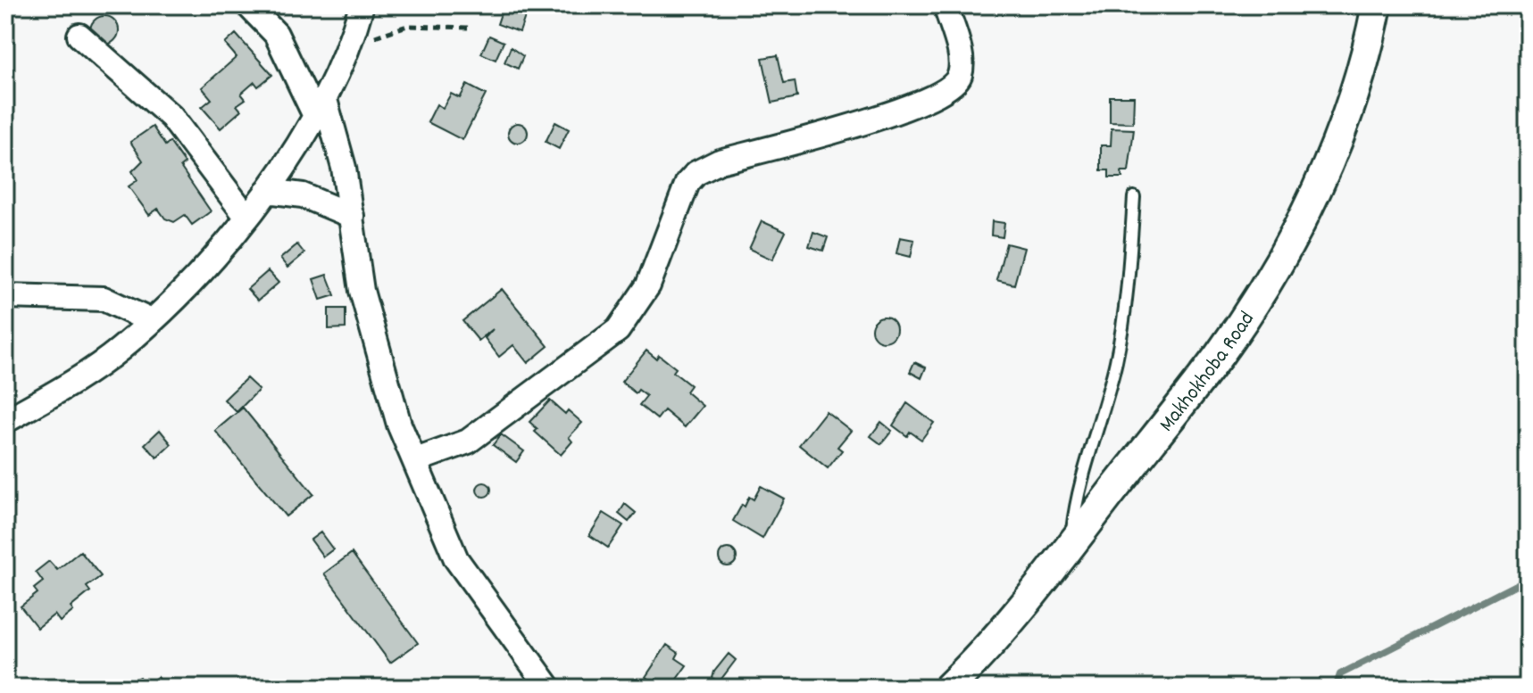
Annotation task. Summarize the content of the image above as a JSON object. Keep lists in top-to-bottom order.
{
  "streets": {
    "street": ["Makhokhoba Road"]
  }
}
